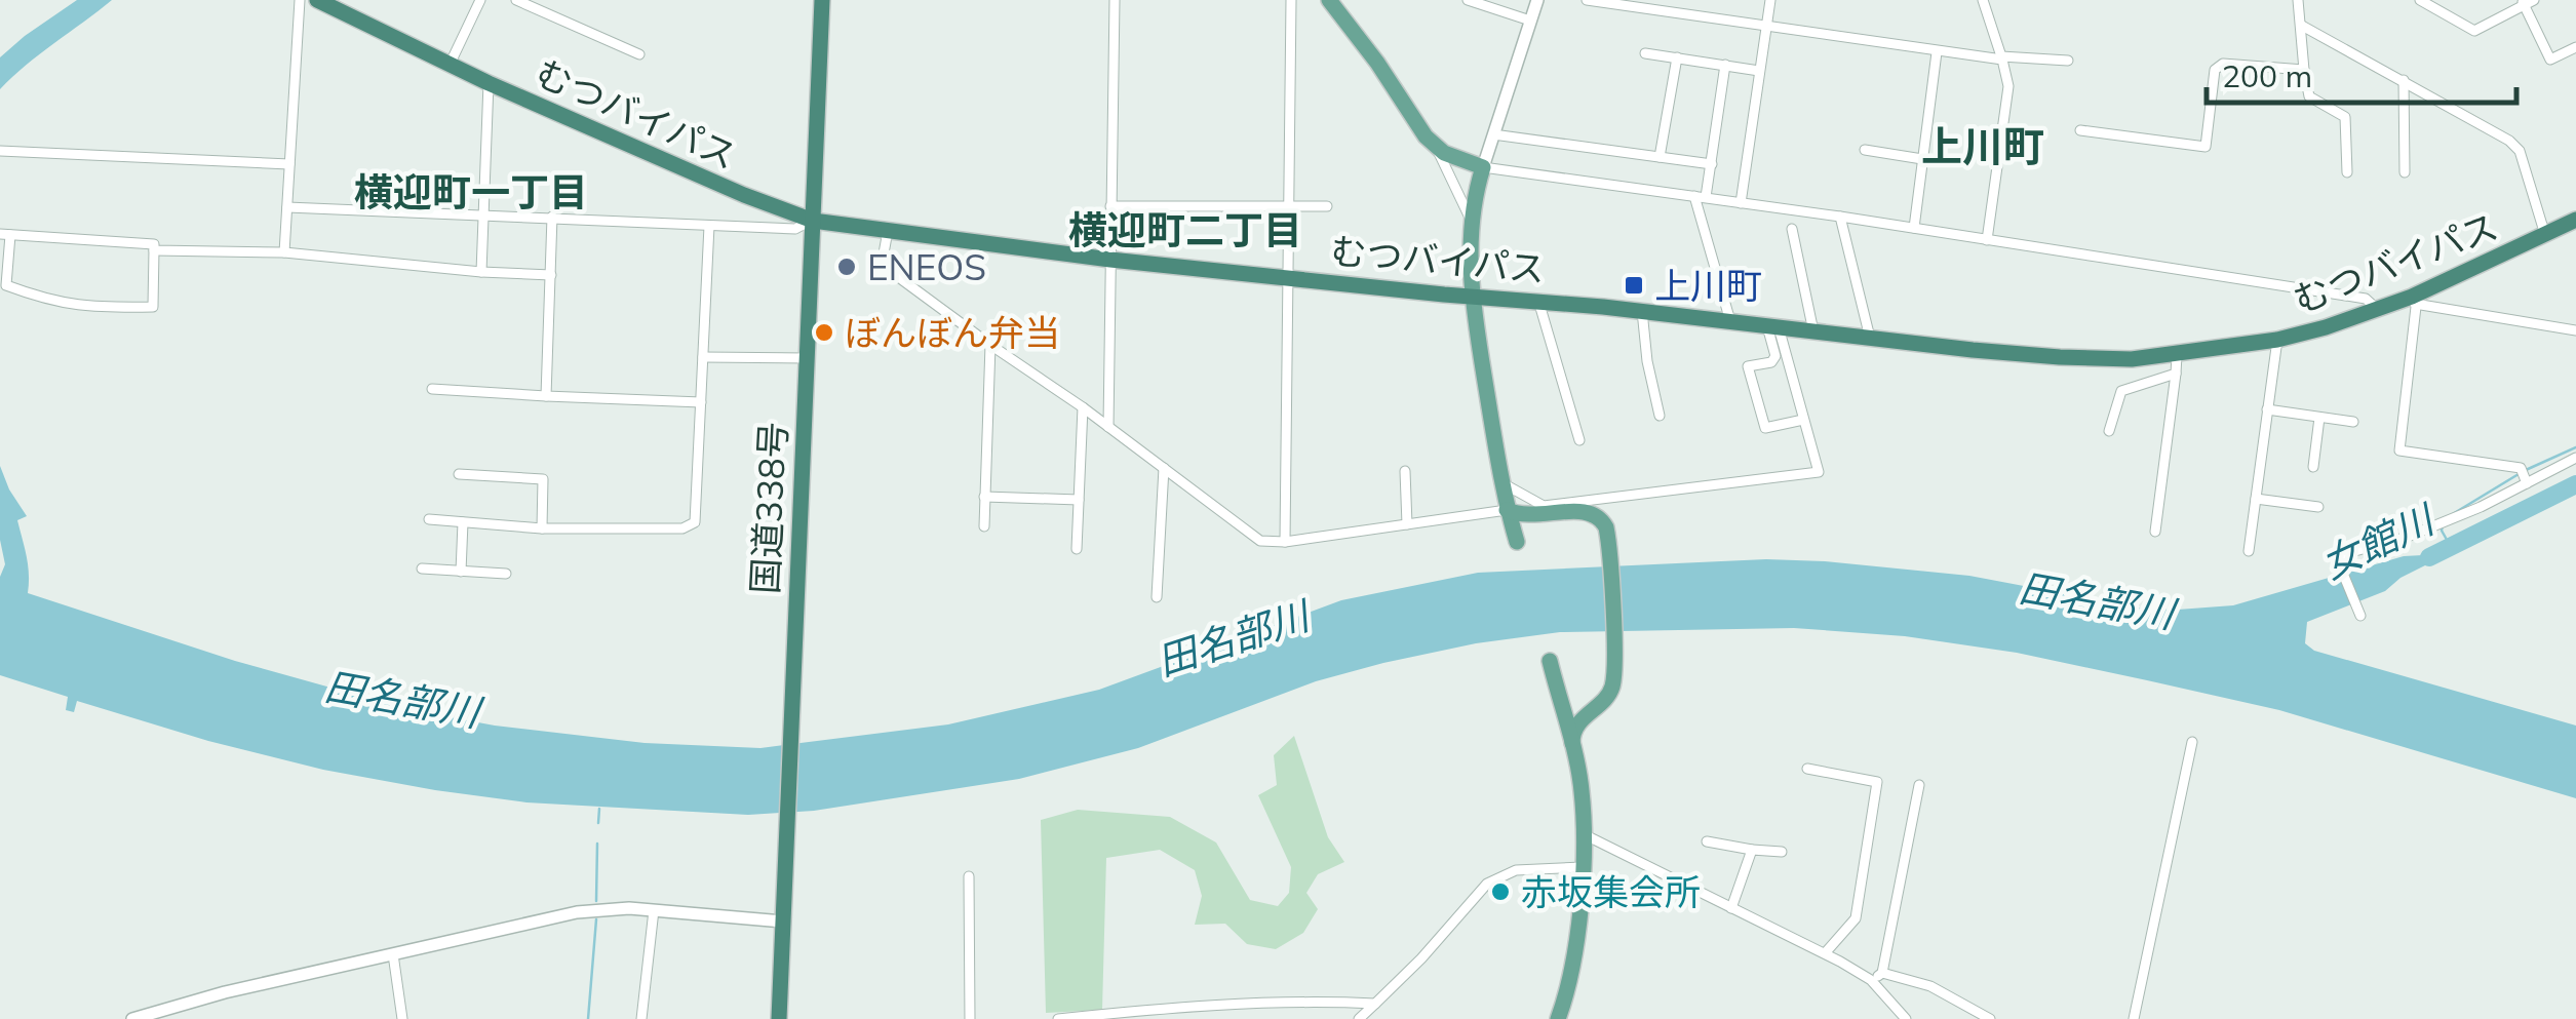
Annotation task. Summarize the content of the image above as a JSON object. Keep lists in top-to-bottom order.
{
  "streets": {
    "highway": ["むつバイパス", "国道338号"]
  },
  "crossings": [
    ["むつバイパス", "国道338号"]
  ],
  "districts": ["上川町", "横迎町一丁目", "横迎町二丁目"],
  "water": ["女館川", "田名部川"],
  "places": {
    "other": ["ENEOS", "ぼんぼん弁当", "赤坂集会所"],
    "transit": ["上川町"]
  },
  "scale_bar": "200 m"
}
